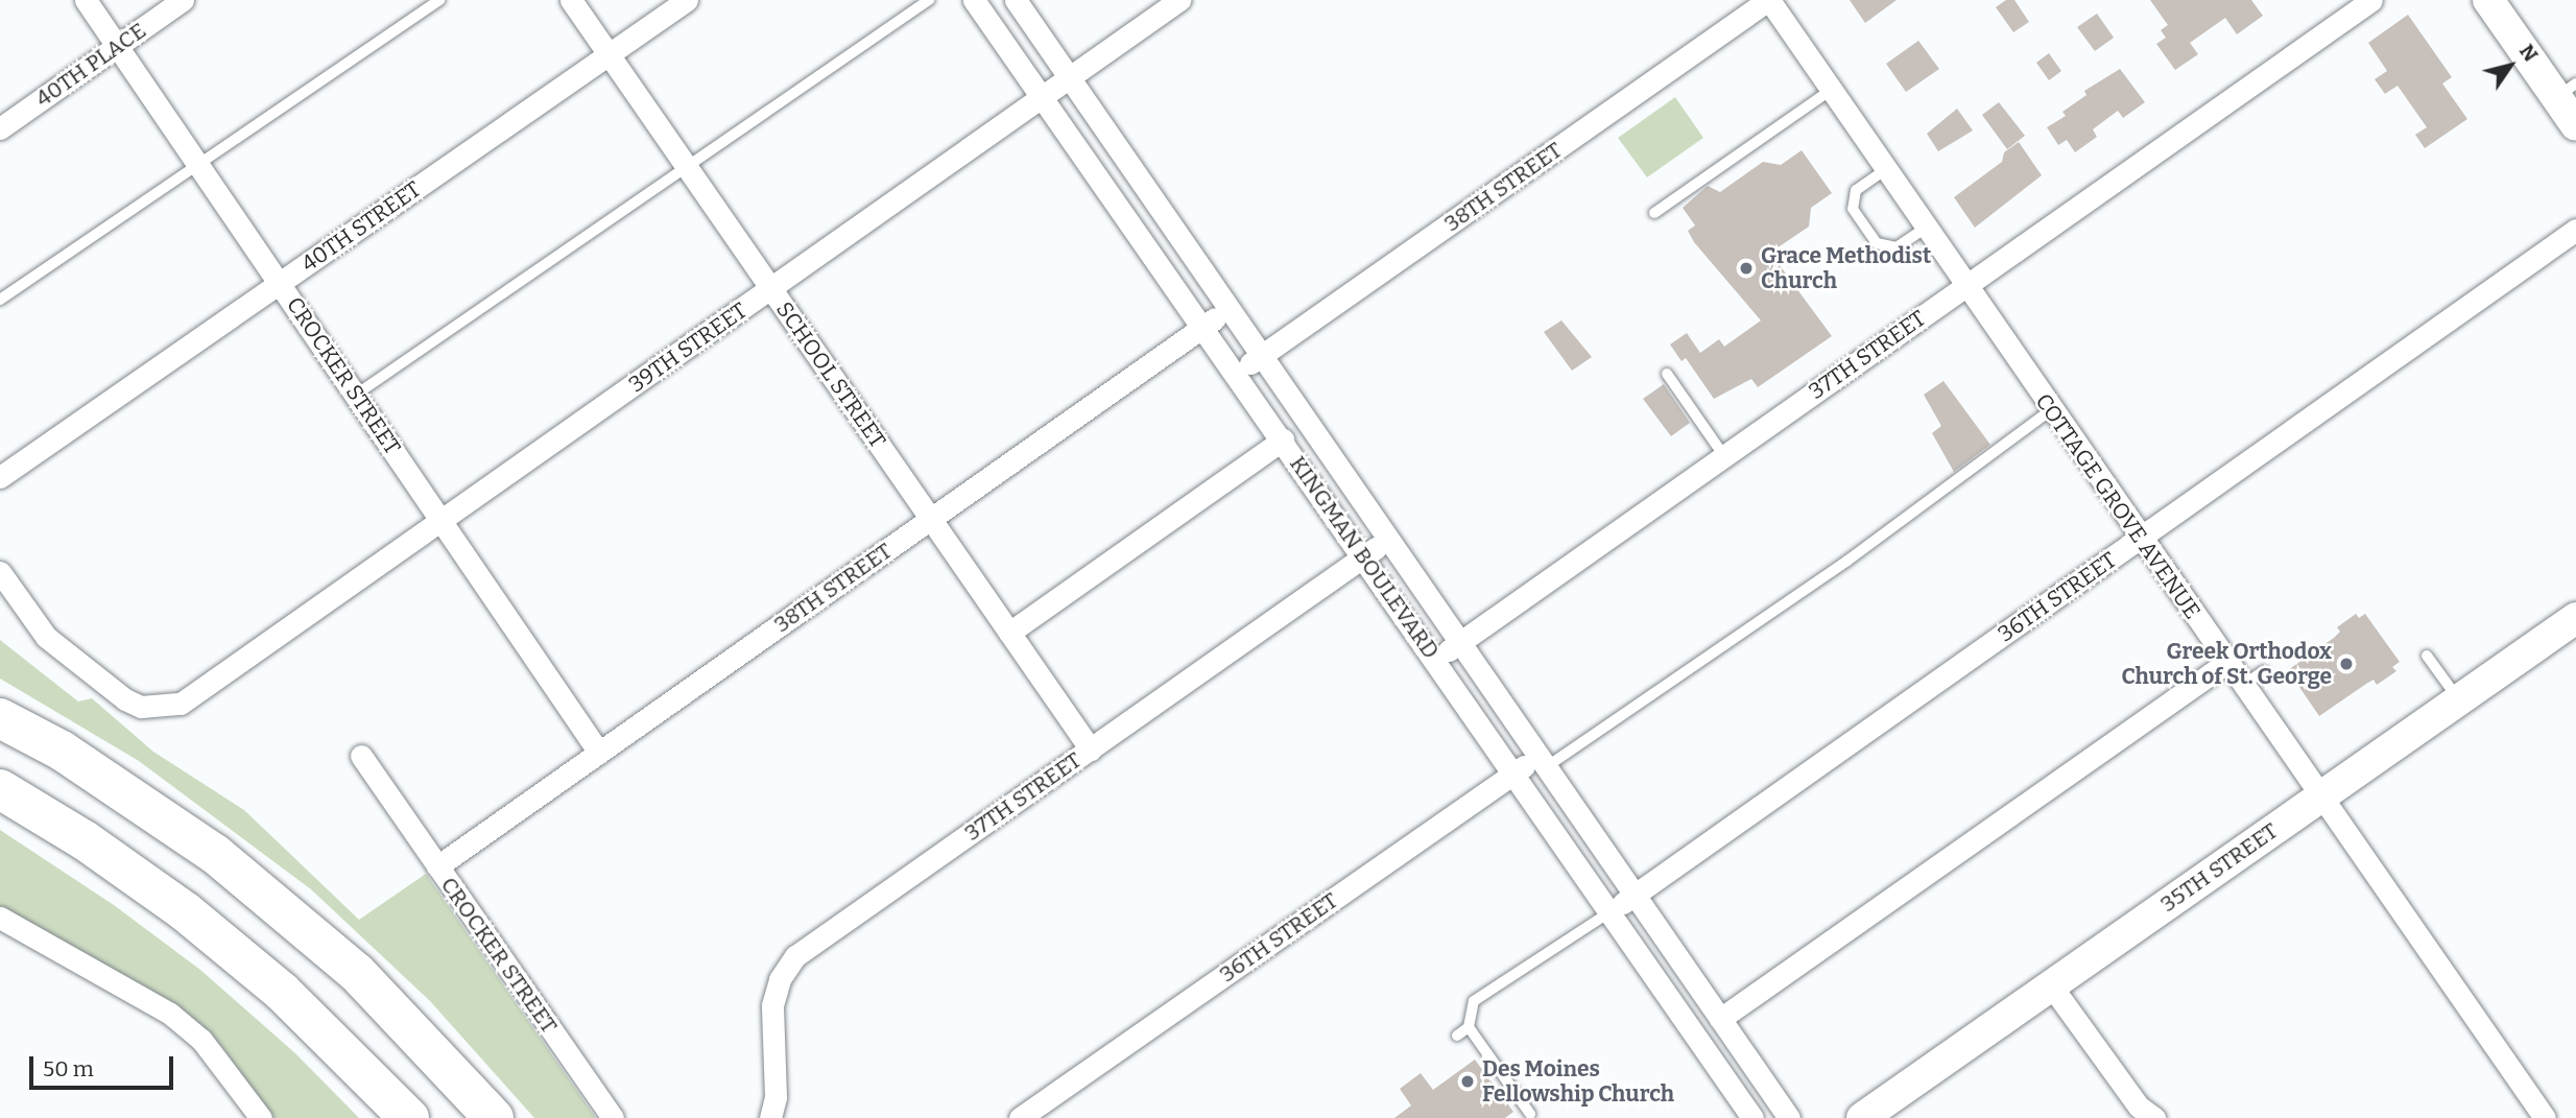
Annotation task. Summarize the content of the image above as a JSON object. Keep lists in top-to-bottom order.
{
  "streets": {
    "street": [
      "40TH PLACE",
      "38TH STREET",
      "40TH STREET",
      "39TH STREET",
      "37TH STREET",
      "SCHOOL STREET",
      "CROCKER STREET",
      "COTTAGE GROVE AVENUE",
      "KINGMAN BOULEVARD",
      "36TH STREET",
      "35TH STREET"
    ]
  },
  "crossings": [
    ["40TH PLACE", "CROCKER STREET"],
    ["38TH STREET", "SCHOOL STREET"],
    ["38TH STREET", "CROCKER STREET"],
    ["38TH STREET", "COTTAGE GROVE AVENUE"],
    ["38TH STREET", "KINGMAN BOULEVARD"],
    ["40TH STREET", "SCHOOL STREET"],
    ["40TH STREET", "CROCKER STREET"],
    ["39TH STREET", "SCHOOL STREET"],
    ["39TH STREET", "CROCKER STREET"],
    ["39TH STREET", "KINGMAN BOULEVARD"],
    ["37TH STREET", "SCHOOL STREET"],
    ["37TH STREET", "COTTAGE GROVE AVENUE"],
    ["37TH STREET", "KINGMAN BOULEVARD"],
    ["COTTAGE GROVE AVENUE", "36TH STREET"],
    ["COTTAGE GROVE AVENUE", "35TH STREET"],
    ["KINGMAN BOULEVARD", "36TH STREET"]
  ],
  "places": ["Grace Methodist Church", "Greek Orthodox Church of St. George", "Des Moines Fellowship Church"],
  "scale_bar": "50 m",
  "north": "top right"
}
